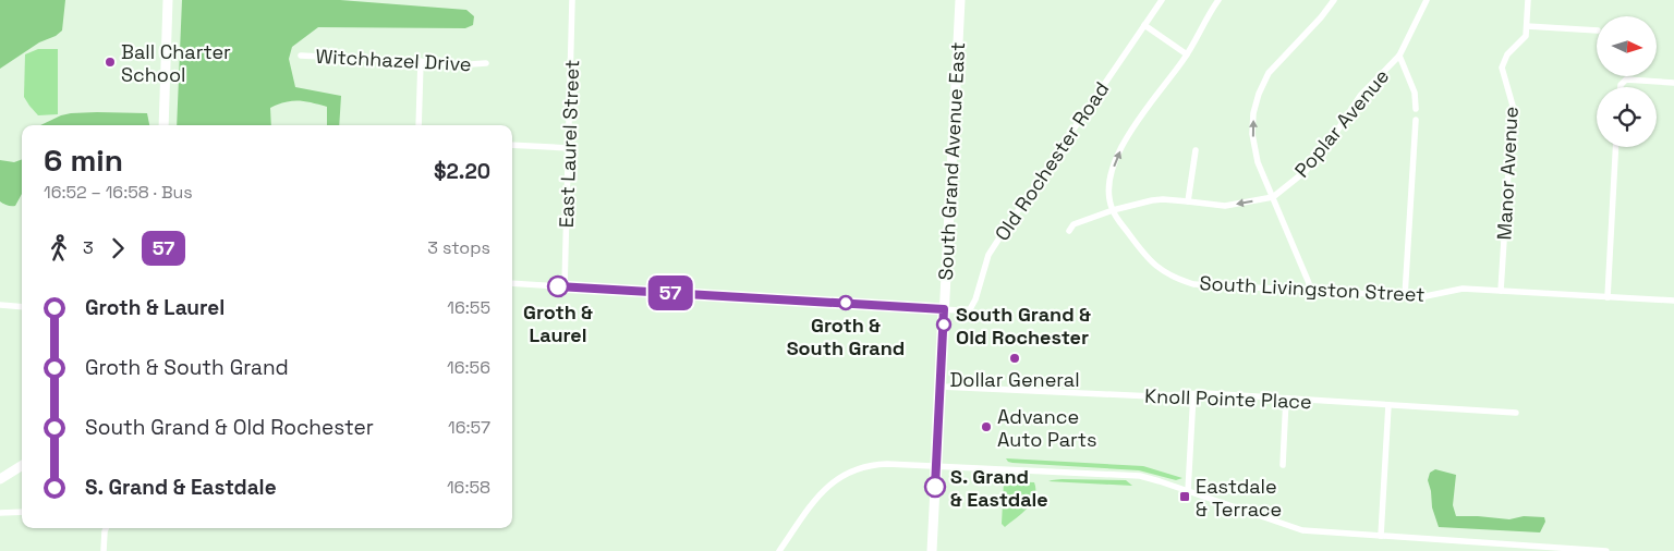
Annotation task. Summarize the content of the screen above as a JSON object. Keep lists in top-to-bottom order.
{
  "streets": {
    "main road": ["South Grand Avenue East"],
    "street": [
      "Witchhazel Drive",
      "Poplar Avenue",
      "East Laurel Street",
      "Old Rochester Road",
      "Manor Avenue",
      "South Livingston Street",
      "Knoll Pointe Place"
    ]
  },
  "crossings": [
    ["Poplar Avenue", "South Livingston Street"],
    ["East Laurel Street", "Old Rochester Road"],
    ["South Grand Avenue East", "Old Rochester Road"],
    ["South Grand Avenue East", "Knoll Pointe Place"],
    ["Manor Avenue", "South Livingston Street"]
  ],
  "places": {
    "other": [
      "Ball Charter School",
      "Groth & Laurel",
      "Groth & South Grand",
      "South Grand & Old Rochester",
      "Dollar General",
      "Advance Auto Parts",
      "S. Grand & Eastdale"
    ],
    "transit": ["Eastdale & Terrace"]
  },
  "lines": ["bus line 57"],
  "north": "right",
  "page": {
    "on_map": "57",
    "heading": ["6 min", "16:52 – 16:58 · Bus", "$2.20"],
    "legs": ["3", "57", "3 stops"],
    "list": [
      {
        "name": "Groth & Laurel",
        "value": "16:55"
      },
      {
        "name": "Groth & South Grand",
        "value": "16:56"
      },
      {
        "name": "South Grand & Old Rochester",
        "value": "16:57"
      },
      {
        "name": "S. Grand & Eastdale",
        "value": "16:58"
      }
    ]
  }
}
